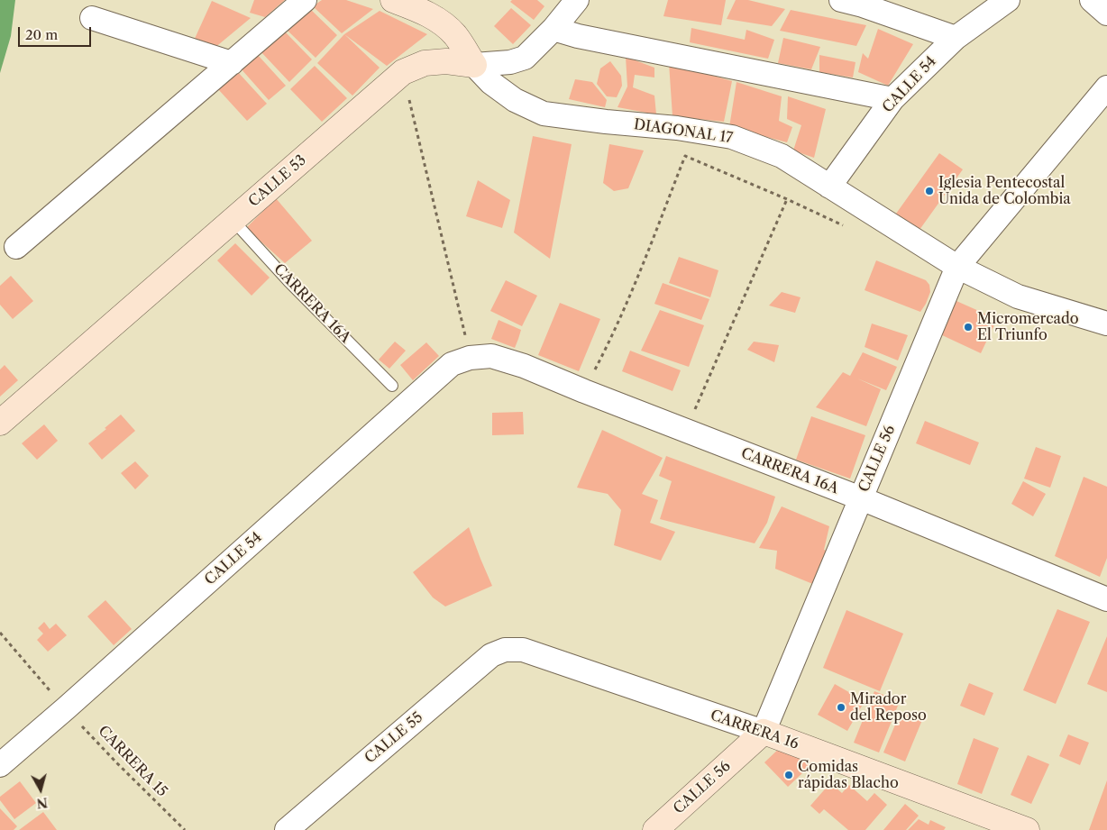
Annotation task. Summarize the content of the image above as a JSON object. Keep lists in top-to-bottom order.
{
  "streets": {
    "street": [
      "CALLE 54",
      "DIAGONAL 17",
      "CALLE 53",
      "CARRERA 16A",
      "CALLE 56",
      "CARRERA 16",
      "CALLE 55"
    ],
    "path": ["CARRERA 15"]
  },
  "crossings": [
    ["CALLE 54", "DIAGONAL 17"],
    ["CALLE 54", "CARRERA 16A"],
    ["CALLE 54", "CARRERA 15"],
    ["DIAGONAL 17", "CALLE 53"],
    ["DIAGONAL 17", "CALLE 56"],
    ["CALLE 53", "CARRERA 16A"],
    ["CARRERA 16A", "CALLE 56"],
    ["CALLE 56", "CARRERA 16"],
    ["CARRERA 16", "CALLE 55"]
  ],
  "places": [
    "Iglesia Pentecostal Unida de Colombia",
    "Micromercado El Triunfo",
    "Mirador del Reposo",
    "Comidas rápidas Blacho"
  ],
  "scale_bar": "20 m",
  "north": "bottom"
}
